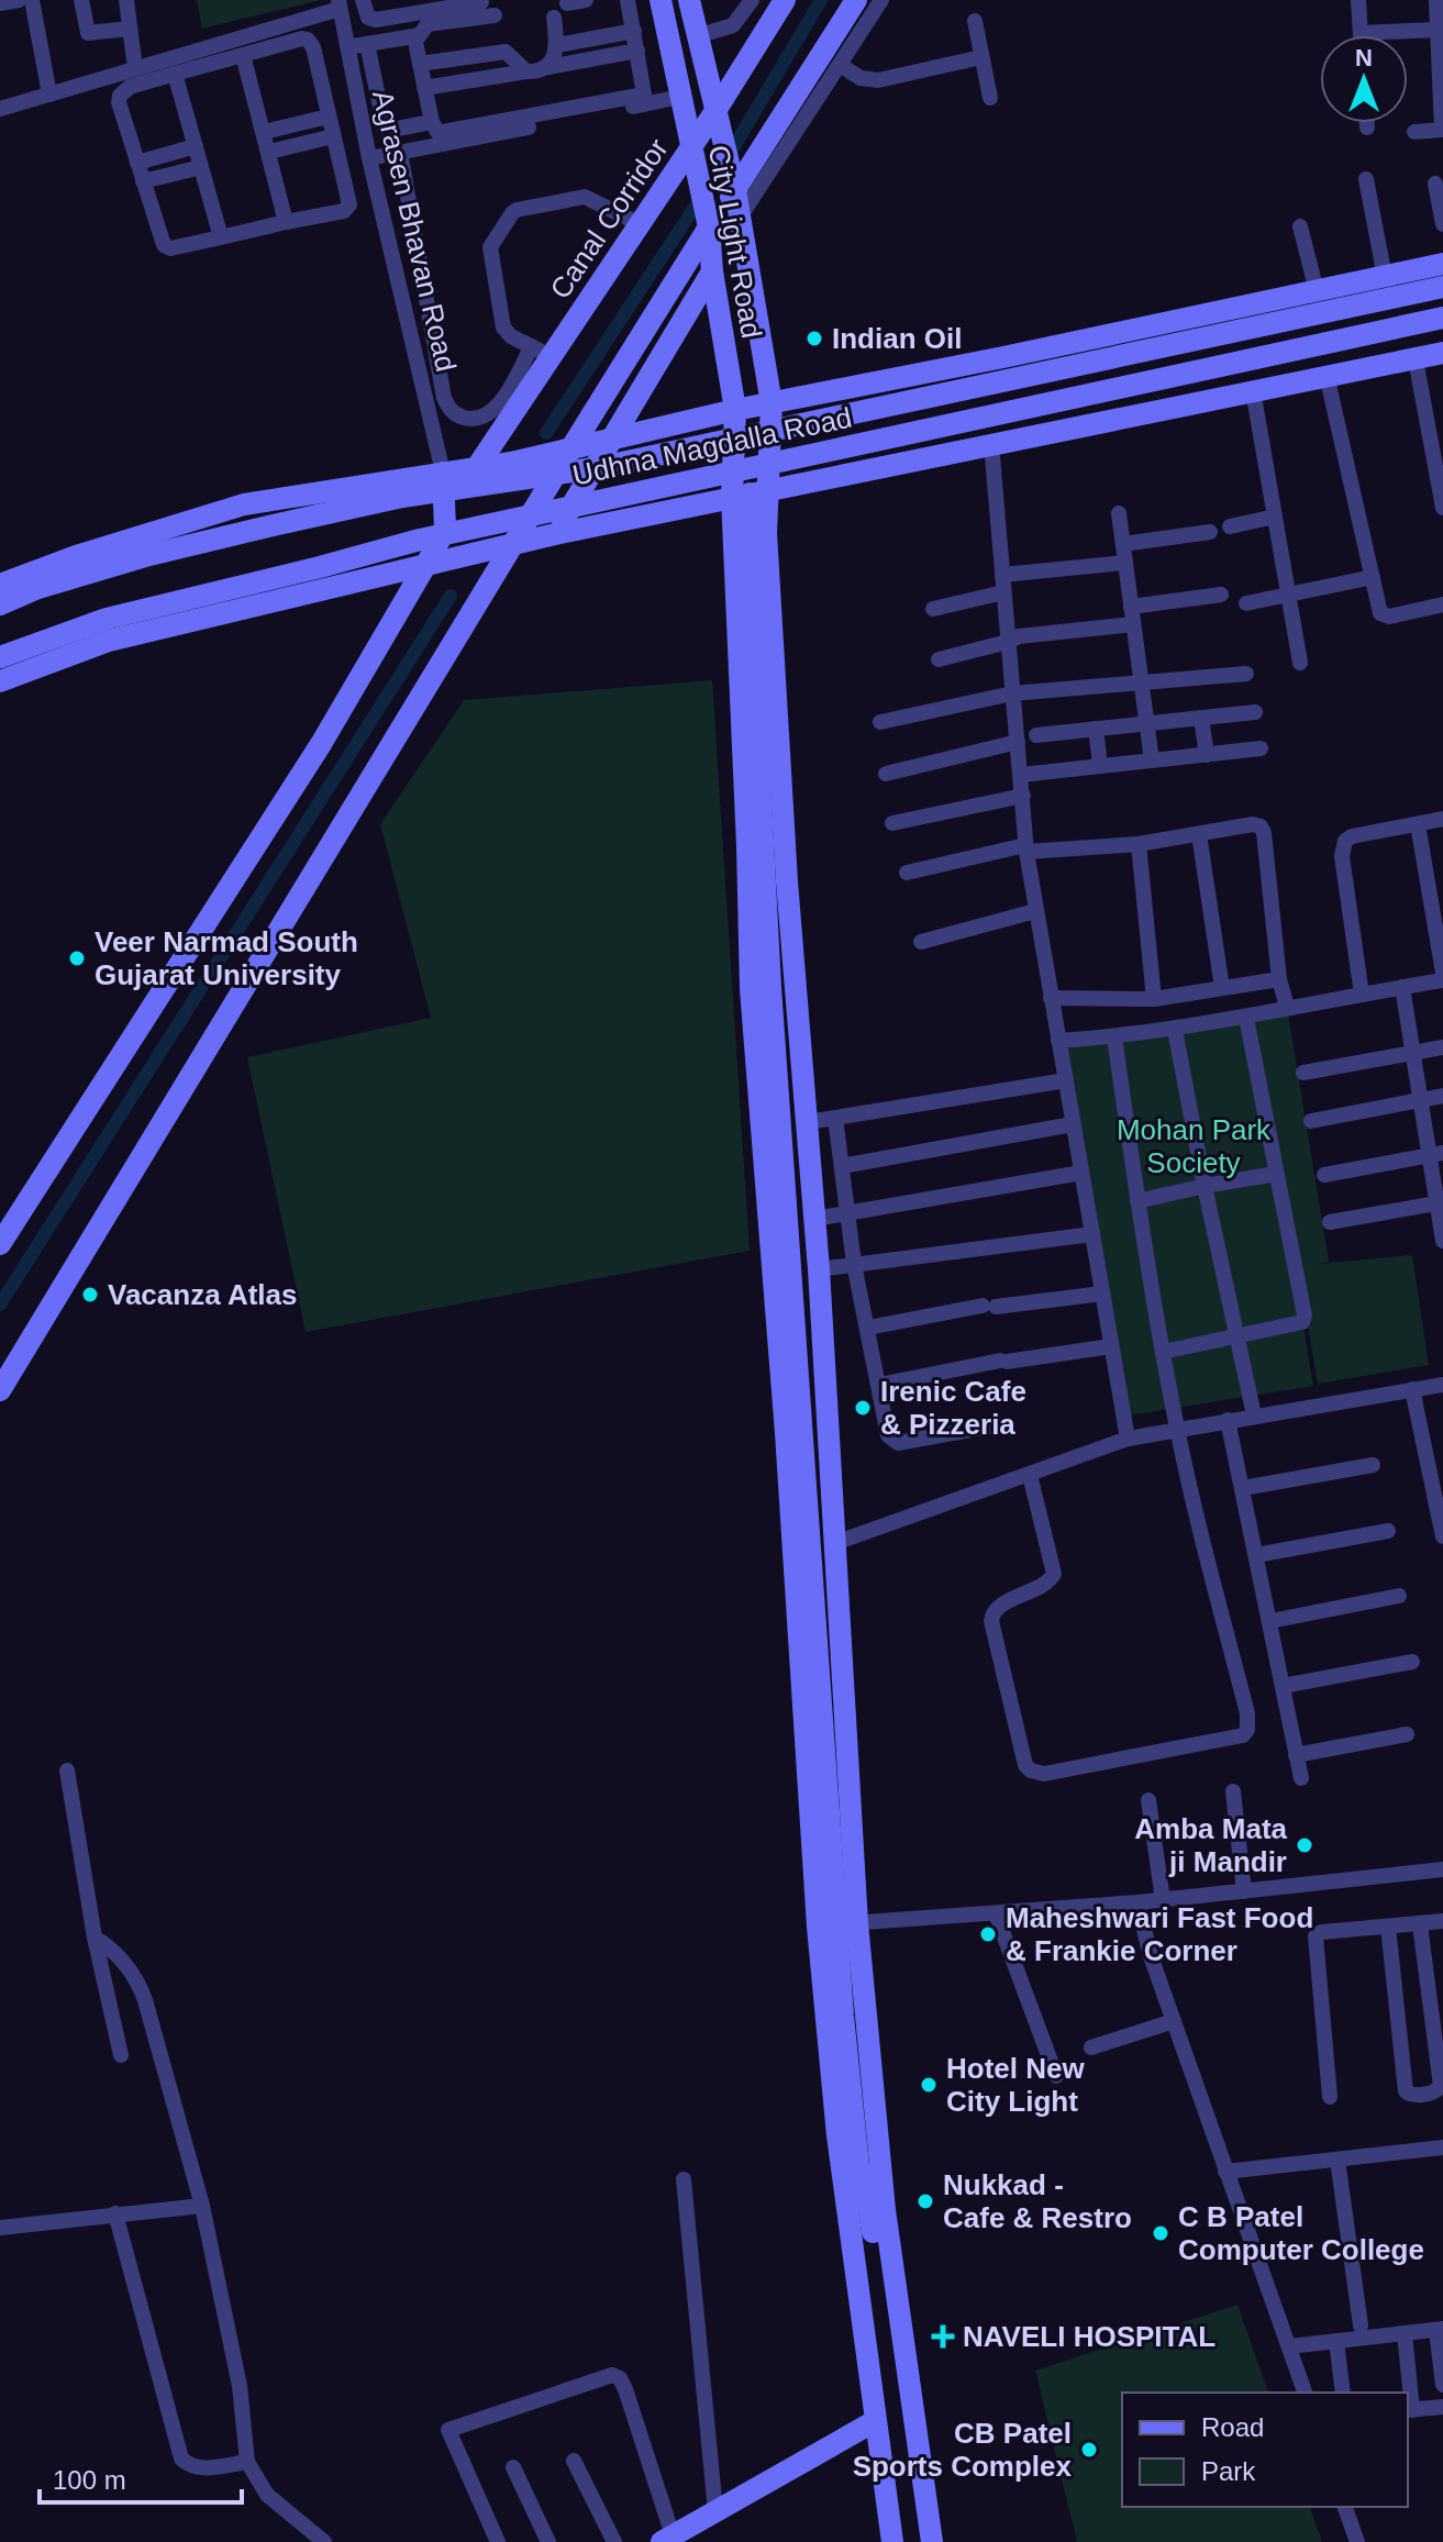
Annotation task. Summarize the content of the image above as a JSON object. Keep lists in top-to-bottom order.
{
  "streets": {
    "main road": ["Canal Corridor", "City Light Road", "Udhna Magdalla Road"],
    "street": ["Agrasen Bhavan Road"]
  },
  "crossings": [
    ["Canal Corridor", "City Light Road"]
  ],
  "parks": ["Mohan Park Society"],
  "places": {
    "other": [
      "Indian Oil",
      "Veer Narmad South Gujarat University",
      "Vacanza Atlas",
      "Irenic Cafe & Pizzeria",
      "Amba Mata ji Mandir",
      "Maheshwari Fast Food & Frankie Corner",
      "Hotel New City Light",
      "Nukkad - Cafe & Restro",
      "C B Patel Computer College",
      "CB Patel Sports Complex"
    ],
    "health": ["NAVELI HOSPITAL"]
  },
  "legend": ["Road", "Park"],
  "scale_bar": "100 m",
  "north": "top"
}
